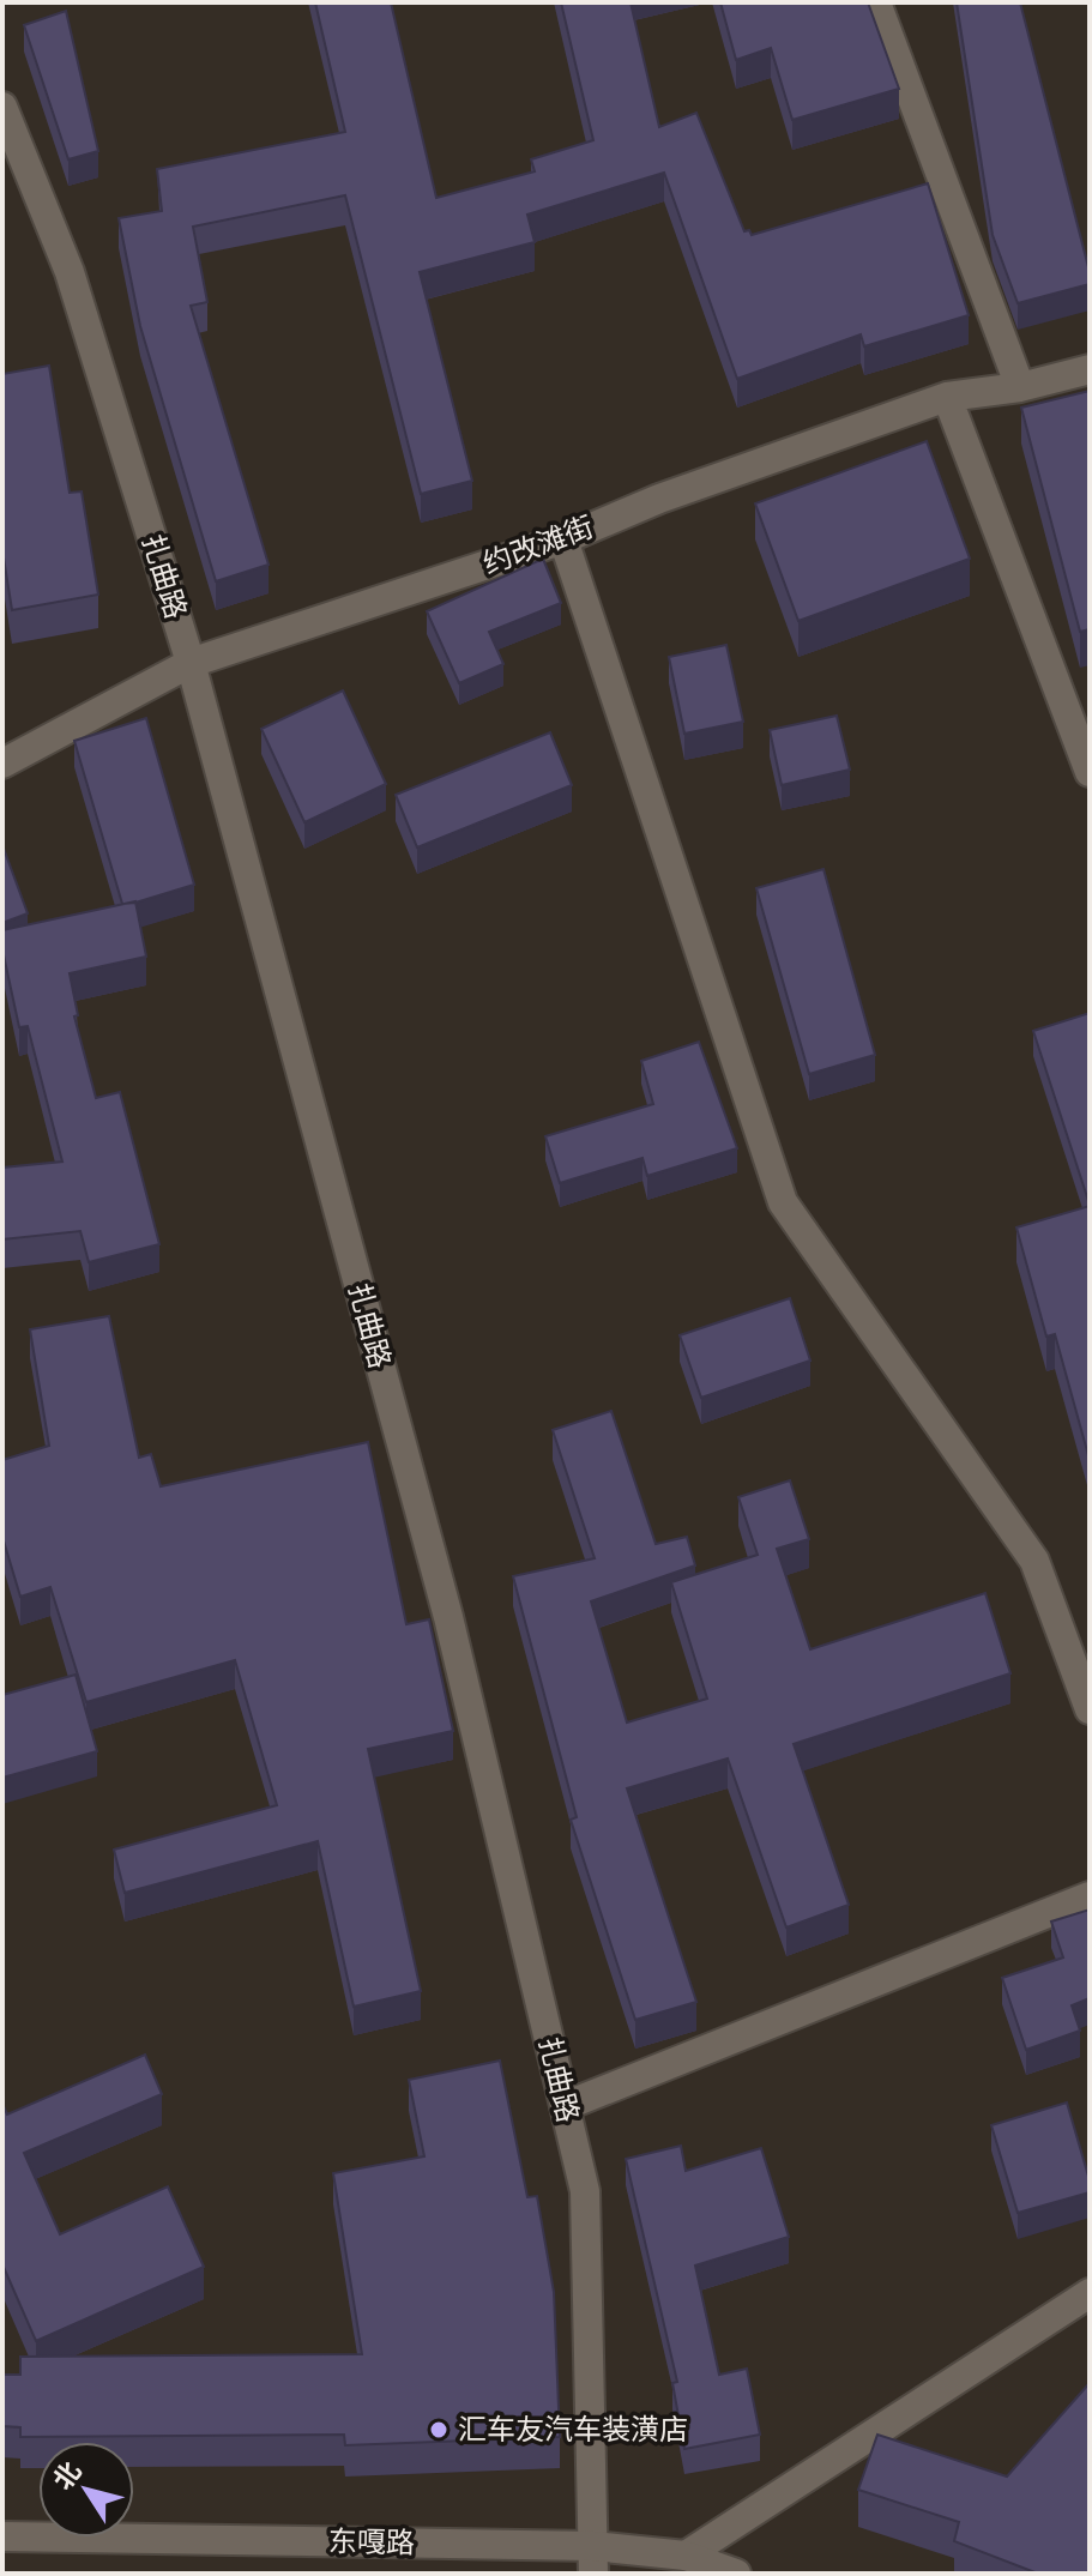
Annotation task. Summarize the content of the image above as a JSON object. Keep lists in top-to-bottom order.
{
  "streets": {
    "street": ["约改滩街", "扎曲路", "东嘎路"]
  },
  "crossings": [
    ["约改滩街", "扎曲路"],
    ["扎曲路", "东嘎路"]
  ],
  "places": ["汇车友汽车装潢店"],
  "north": "top left"
}
